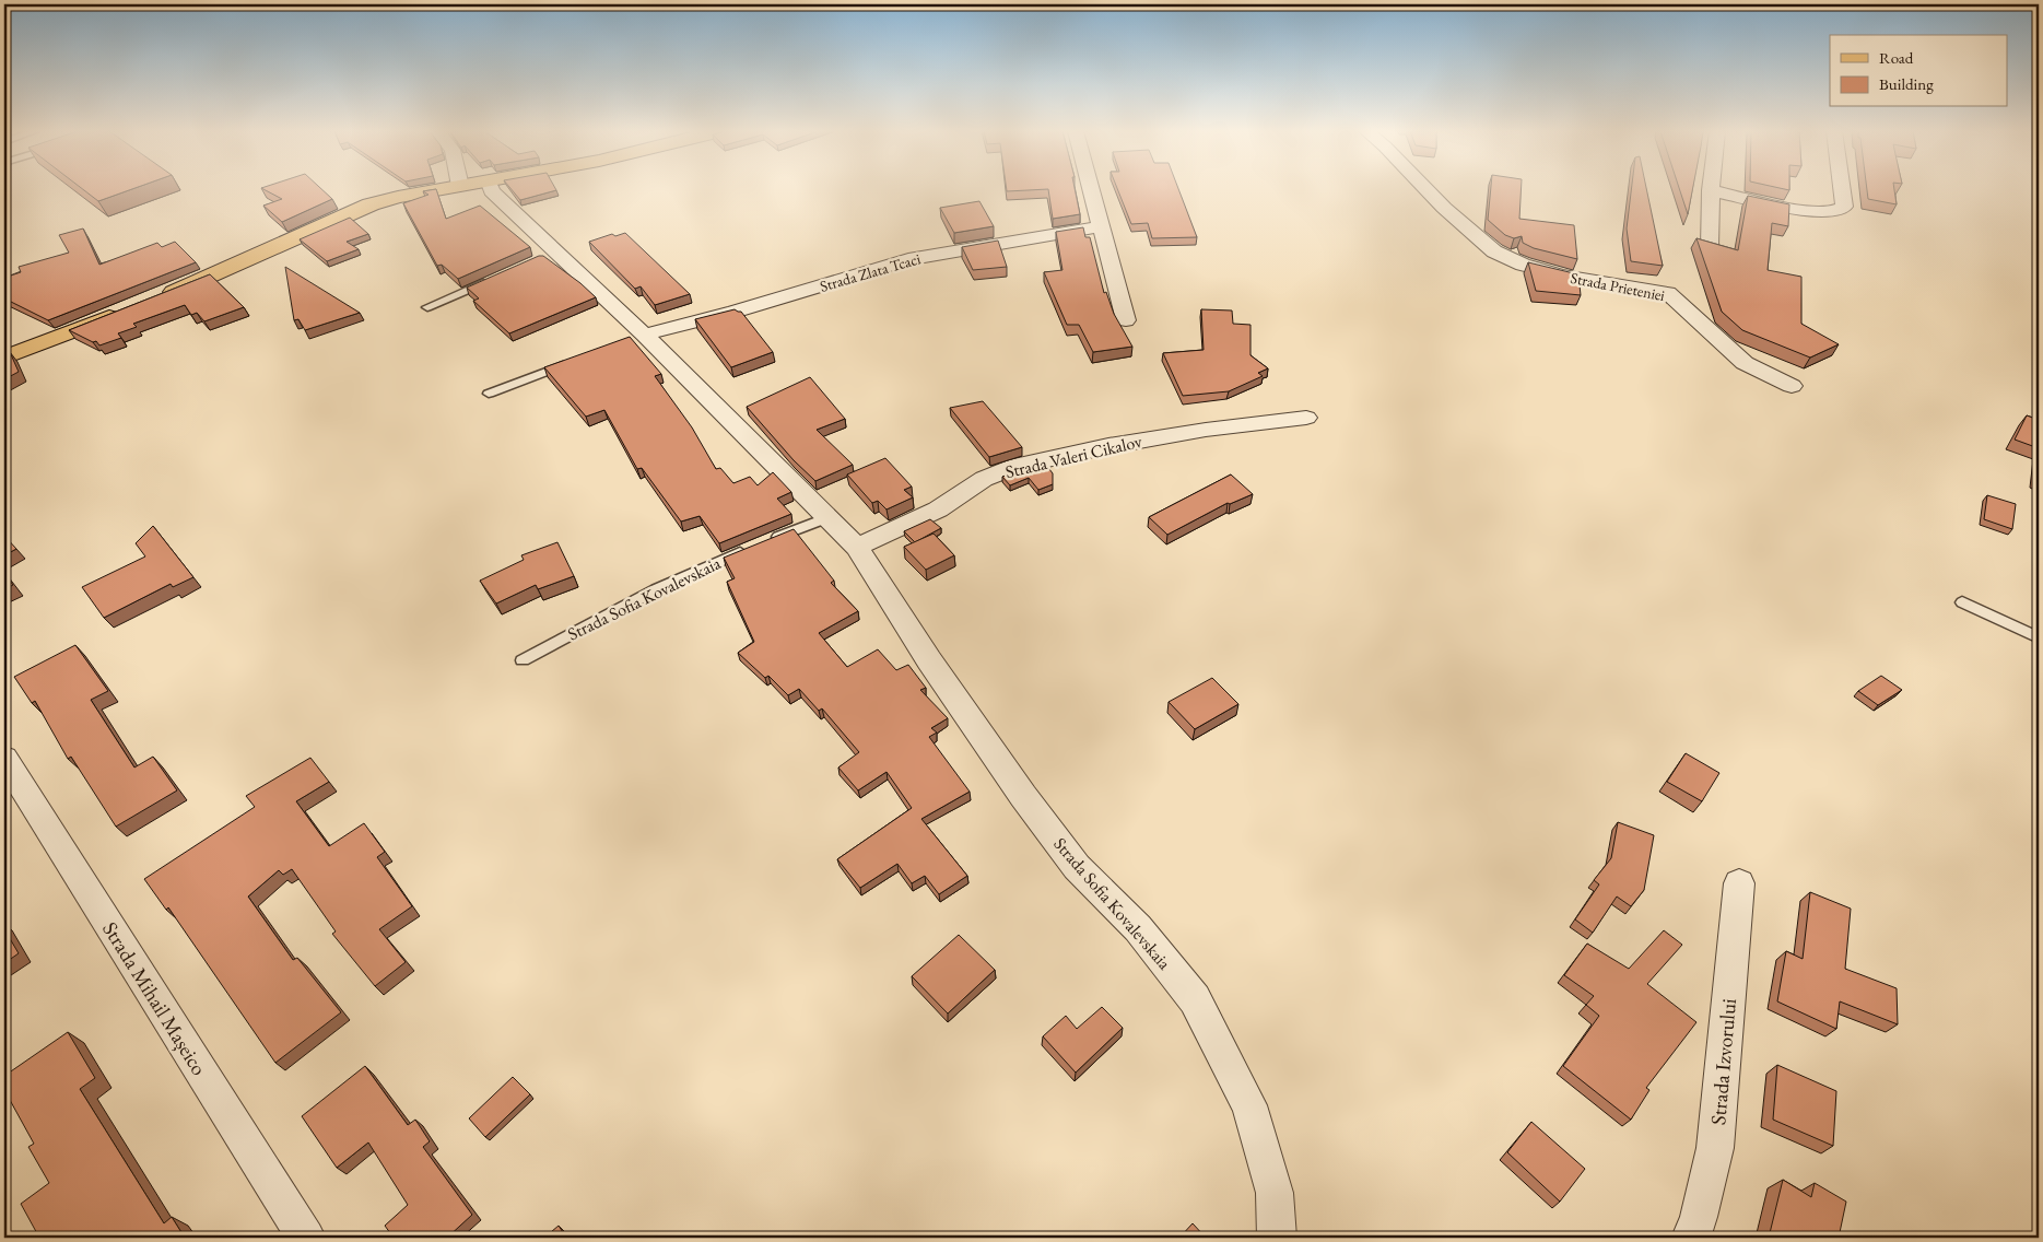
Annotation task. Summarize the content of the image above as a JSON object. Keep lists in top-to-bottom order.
{
  "streets": {
    "street": [
      "Strada Zlata Tcaci",
      "Strada Prieteniei",
      "Strada Valeri Cikalov",
      "Strada Sofia Kovalevskaia",
      "Strada Mihail Mașeico",
      "Strada Izvorului"
    ]
  },
  "crossings": [
    ["Strada Zlata Tcaci", "Strada Sofia Kovalevskaia"],
    ["Strada Valeri Cikalov", "Strada Sofia Kovalevskaia"]
  ],
  "legend": ["Road", "Building"]
}
